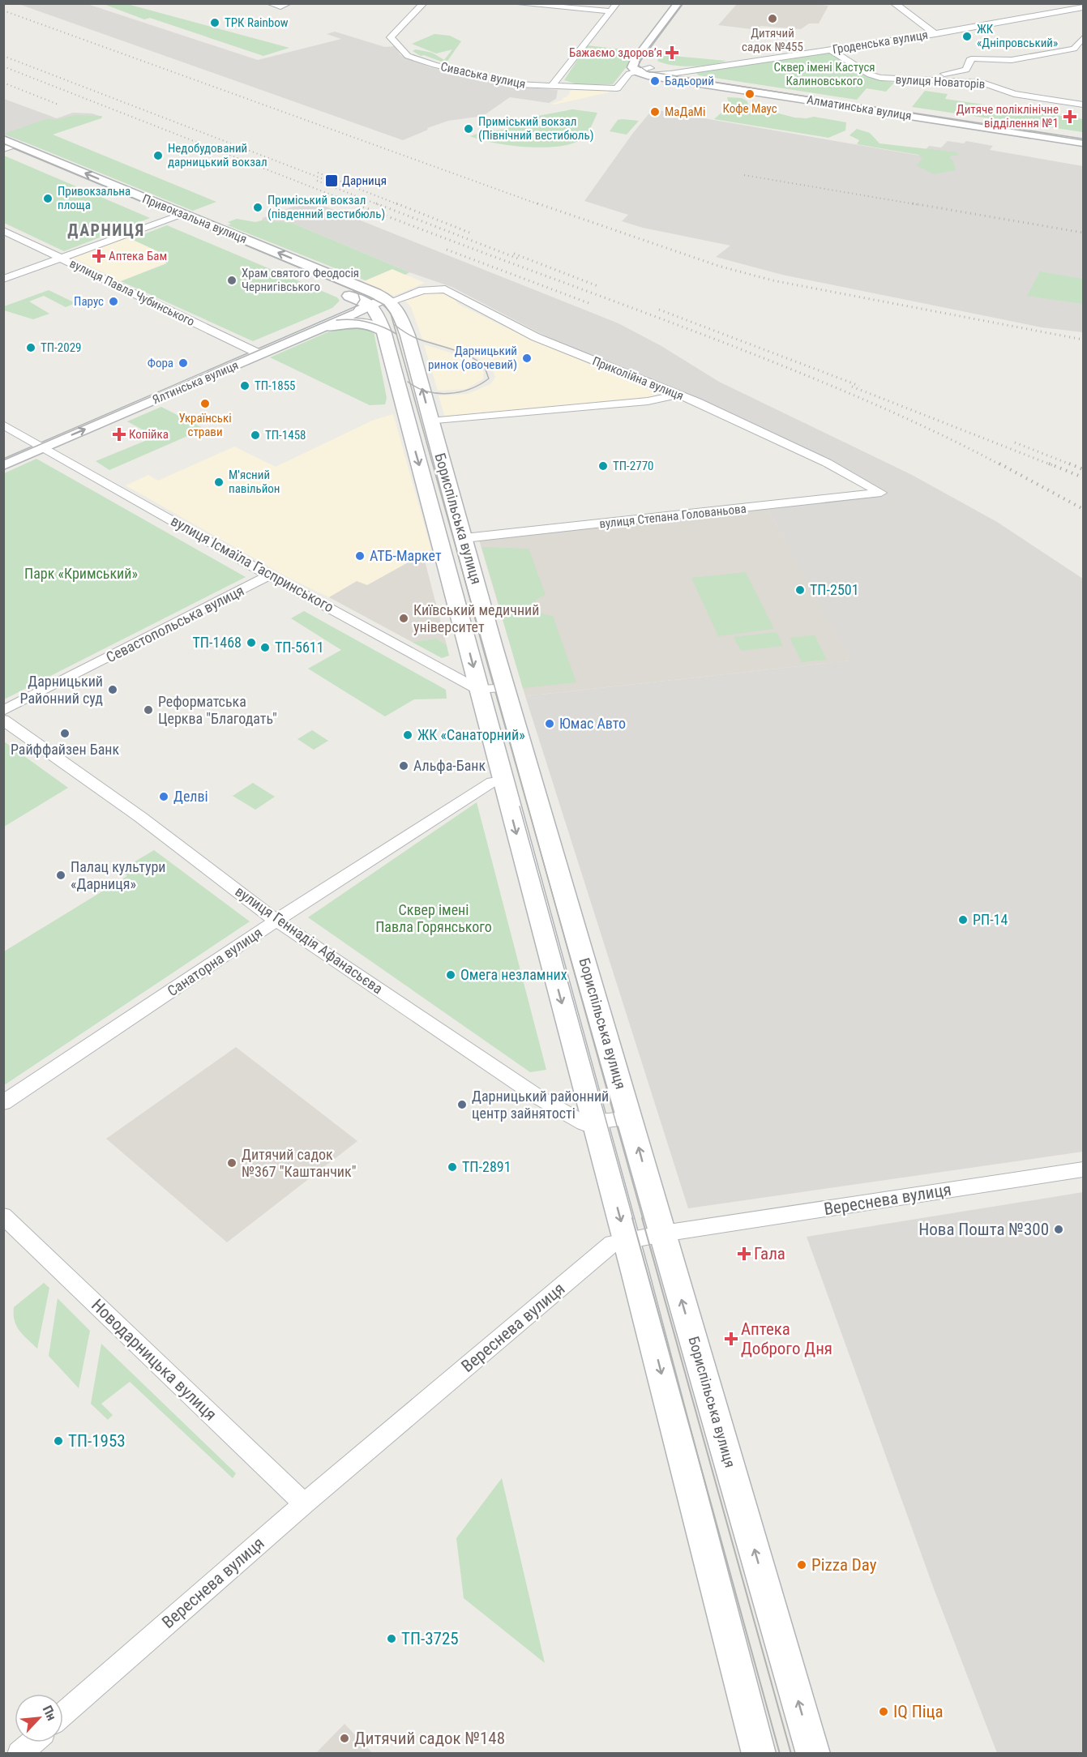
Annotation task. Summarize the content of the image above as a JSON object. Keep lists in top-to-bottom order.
{
  "streets": {
    "main road": ["Привокзальна вулиця", "Бориспільська вулиця"],
    "street": [
      "Гроденська вулиця",
      "Сиваська вулиця",
      "вулиця Новаторів",
      "Алматинська вулиця",
      "вулиця Павла Чубинського",
      "Приколійна вулиця",
      "Ялтинська вулиця",
      "вулиця Степана Голованьова",
      "вулиця Ісмаїла Гаспринського",
      "Севастопольська вулиця",
      "вулиця Геннадія Афанасьєва",
      "Санаторна вулиця",
      "Вереснева вулиця",
      "Новодарницька вулиця"
    ]
  },
  "crossings": [
    ["Гроденська вулиця", "вулиця Новаторів"],
    ["Гроденська вулиця", "Алматинська вулиця"],
    ["Сиваська вулиця", "Алматинська вулиця"],
    ["Привокзальна вулиця", "Приколійна вулиця"],
    ["Привокзальна вулиця", "Ялтинська вулиця"],
    ["Привокзальна вулиця", "Бориспільська вулиця"],
    ["вулиця Павла Чубинського", "Ялтинська вулиця"],
    ["Приколійна вулиця", "Ялтинська вулиця"],
    ["Приколійна вулиця", "вулиця Степана Голованьова"],
    ["Приколійна вулиця", "Бориспільська вулиця"],
    ["Ялтинська вулиця", "Бориспільська вулиця"],
    ["Ялтинська вулиця", "вулиця Ісмаїла Гаспринського"],
    ["вулиця Степана Голованьова", "Бориспільська вулиця"],
    ["Бориспільська вулиця", "вулиця Ісмаїла Гаспринського"],
    ["Бориспільська вулиця", "вулиця Геннадія Афанасьєва"],
    ["Бориспільська вулиця", "Санаторна вулиця"],
    ["Бориспільська вулиця", "Вереснева вулиця"],
    ["вулиця Ісмаїла Гаспринського", "Севастопольська вулиця"],
    ["вулиця Геннадія Афанасьєва", "Санаторна вулиця"],
    ["Вереснева вулиця", "Новодарницька вулиця"]
  ],
  "districts": ["ДАРНИЦЯ"],
  "parks": ["Сквер імені Кастуся Калиновського", "Парк «Кримський»", "Сквер імені Павла Горянського"],
  "places": {
    "other": [
      "Дитячий садок №455",
      "ТРК Rainbow",
      "ЖК «Дніпровський»",
      "Бадьорий",
      "Кофе Маус",
      "МаДаМі",
      "Приміський вокзал (Північний вестибюль)",
      "Недобудований дарницький вокзал",
      "Привокзальна площа",
      "Приміський вокзал (південний вестибюль)",
      "Храм святого Феодосія Чернигівського",
      "Парус",
      "ТП-2029",
      "Дарницький ринок (овочевий)",
      "Фора",
      "ТП-1855",
      "Українські страви",
      "ТП-1458",
      "ТП-2770",
      "М'ясний павільйон",
      "АТБ-Маркет",
      "ТП-2501",
      "Київський медичний університет",
      "ТП-1468",
      "ТП-5611",
      "Дарницький Районний суд",
      "Реформатська Церква \"Благодать\"",
      "Юмас Авто",
      "Райффайзен Банк",
      "ЖК «Санаторний»",
      "Альфа-Банк",
      "Делві",
      "Палац культури «Дарниця»",
      "РП-14",
      "Омега незламних",
      "Дарницький районний центр зайнятості",
      "Дитячий садок №367 \"Каштанчик\"",
      "ТП-2891",
      "Нова Пошта №300",
      "ТП-1953",
      "Pizza Day",
      "ТП-3725",
      "IQ Піца",
      "Дитячий садок №148"
    ],
    "health": [
      "Бажаємо здоровʼя",
      "Дитяче поліклінічне відділення №1",
      "Аптека Бам",
      "Копійка",
      "Гала",
      "Аптека Доброго Дня"
    ],
    "transit": ["Дарниця"]
  },
  "north": "top right"
}
